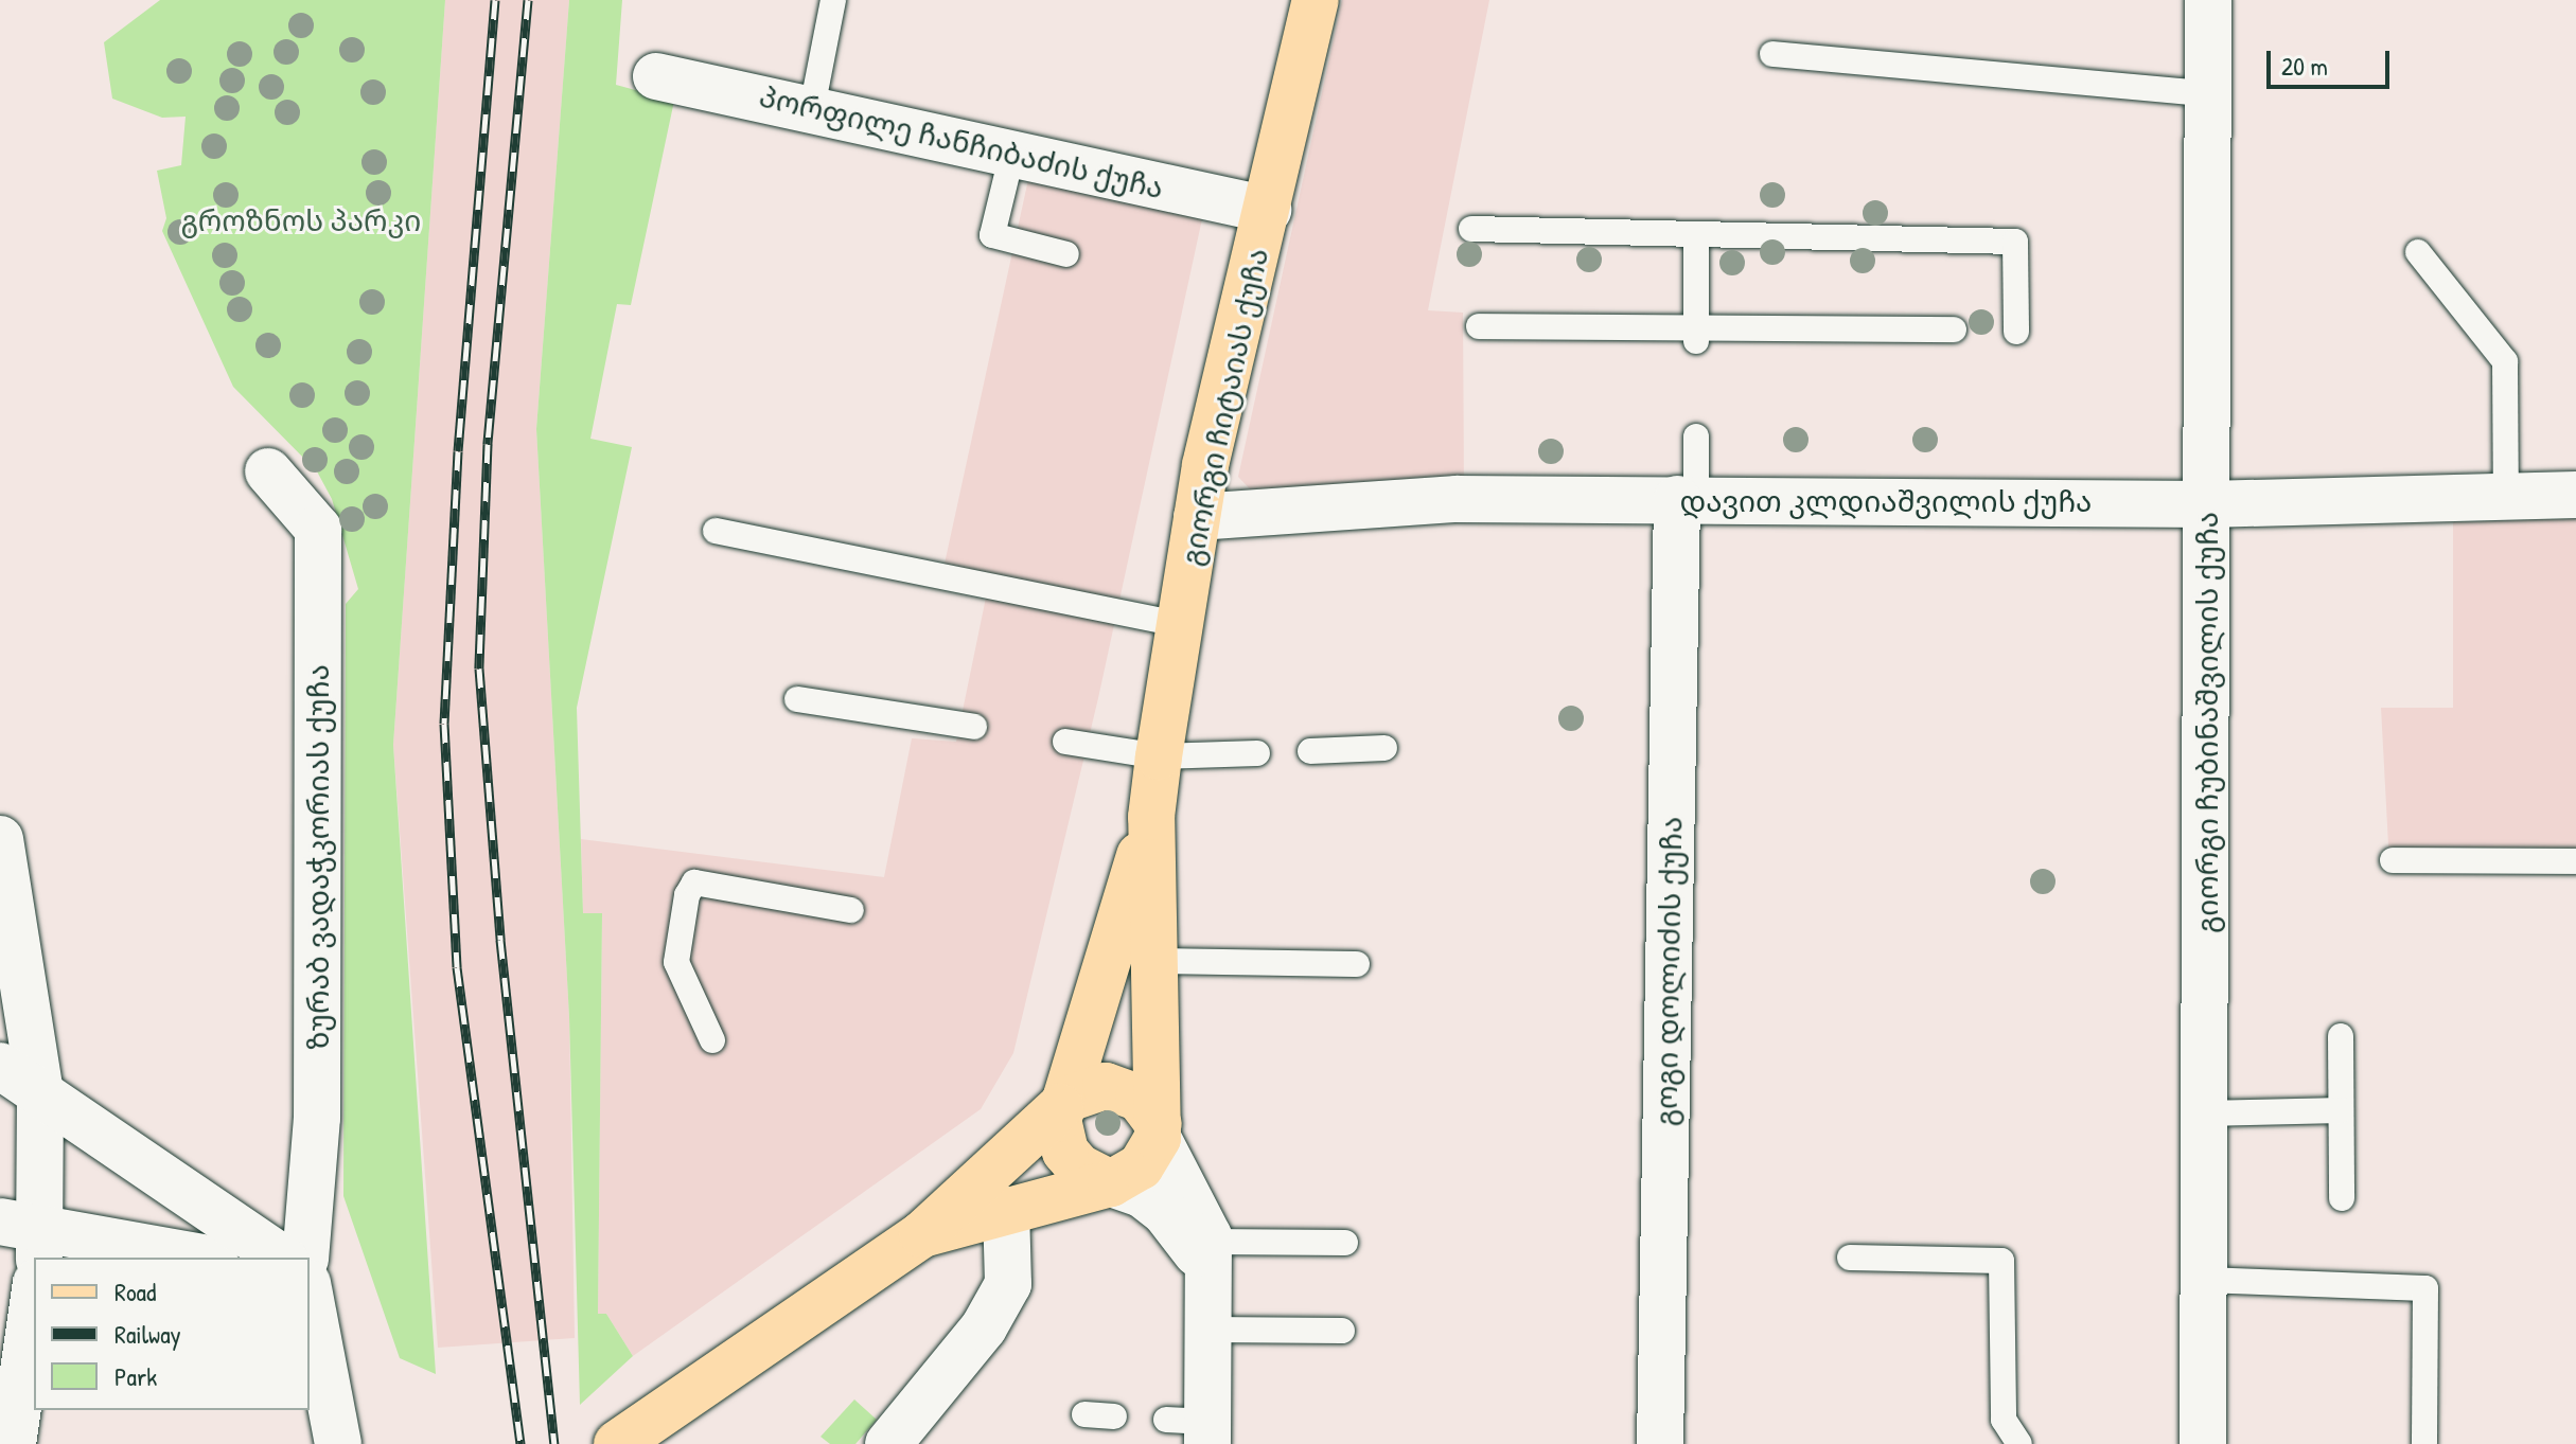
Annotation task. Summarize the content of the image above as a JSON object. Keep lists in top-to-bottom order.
{
  "streets": {
    "main road": ["გიორგი ჩიტაიას ქუჩა"],
    "street": [
      "პორფილე ჩანჩიბაძის ქუჩა",
      "დავით კლდიაშვილის ქუჩა",
      "გიორგი ჩუბინაშვილის ქუჩა",
      "ზურაბ ვადაჭკორიას ქუჩა",
      "გოგი დოლიძის ქუჩა"
    ]
  },
  "crossings": [
    ["პორფილე ჩანჩიბაძის ქუჩა", "გიორგი ჩიტაიას ქუჩა"],
    ["გიორგი ჩიტაიას ქუჩა", "დავით კლდიაშვილის ქუჩა"],
    ["დავით კლდიაშვილის ქუჩა", "გიორგი ჩუბინაშვილის ქუჩა"],
    ["დავით კლდიაშვილის ქუჩა", "გოგი დოლიძის ქუჩა"]
  ],
  "parks": ["გროზნოს პარკი"],
  "legend": ["Road", "Railway", "Park"],
  "scale_bar": "20 m"
}
